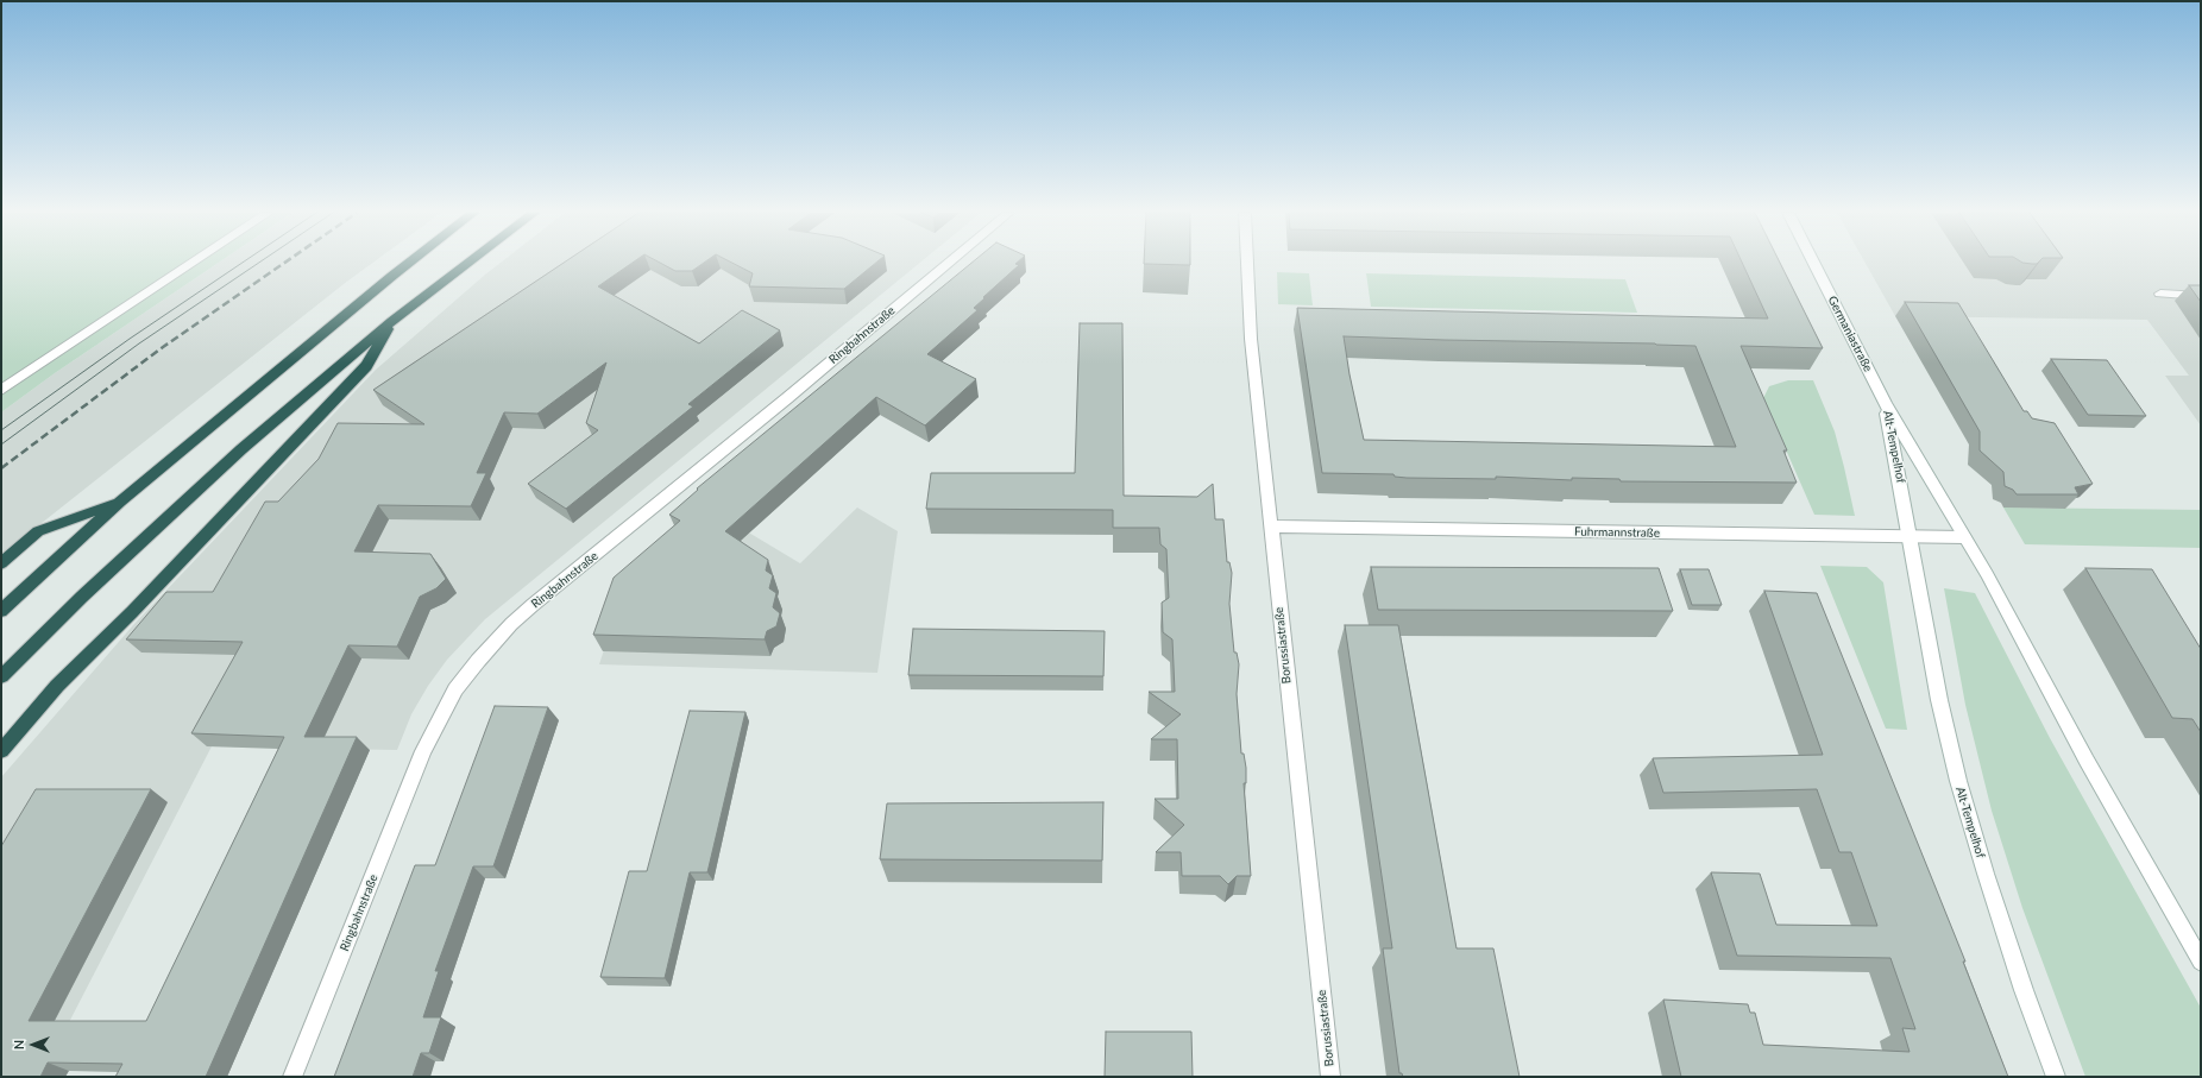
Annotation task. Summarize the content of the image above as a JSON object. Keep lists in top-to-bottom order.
{
  "streets": {
    "street": [
      "Germaniastraße",
      "Ringbahnstraße",
      "Alt-Tempelhof",
      "Fuhrmannstraße",
      "Borussiastraße"
    ]
  },
  "crossings": [
    ["Germaniastraße", "Alt-Tempelhof"],
    ["Alt-Tempelhof", "Fuhrmannstraße"],
    ["Fuhrmannstraße", "Borussiastraße"]
  ],
  "north": "left"
}
